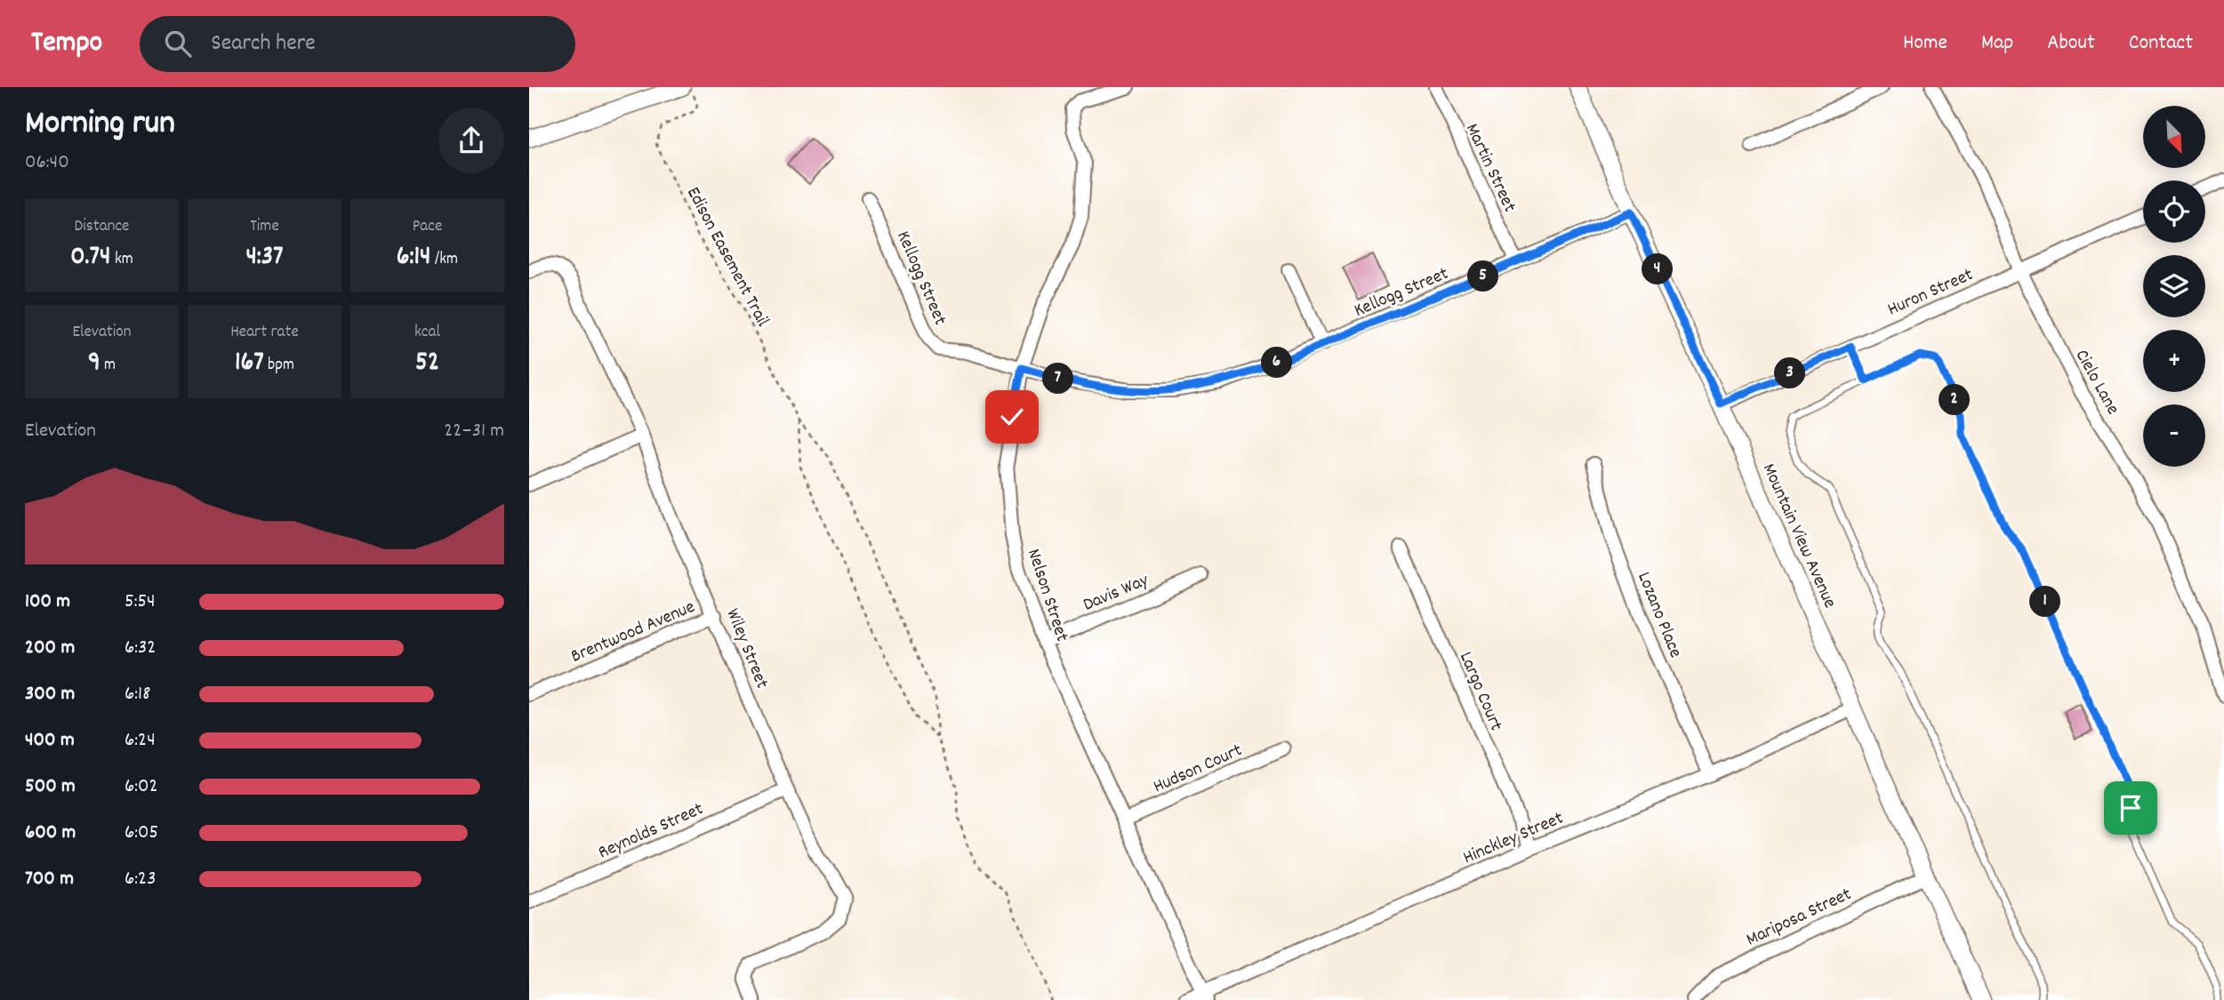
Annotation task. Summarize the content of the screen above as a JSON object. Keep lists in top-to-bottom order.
{
  "streets": {
    "street": [
      "Martin Street",
      "Kellogg Street",
      "Huron Street",
      "Cielo Lane",
      "Mountain View Avenue",
      "Davis Way",
      "Nelson Street",
      "Lozano Place",
      "Brentwood Avenue",
      "Wiley Street",
      "Largo Court",
      "Hudson Court",
      "Reynolds Street",
      "Hinckley Street",
      "Mariposa Street"
    ],
    "path": ["Edison Easement Trail"]
  },
  "crossings": [
    ["Martin Street", "Kellogg Street"],
    ["Kellogg Street", "Mountain View Avenue"],
    ["Kellogg Street", "Nelson Street"],
    ["Huron Street", "Cielo Lane"],
    ["Huron Street", "Mountain View Avenue"],
    ["Mountain View Avenue", "Hinckley Street"],
    ["Mountain View Avenue", "Mariposa Street"],
    ["Davis Way", "Nelson Street"],
    ["Nelson Street", "Hudson Court"],
    ["Nelson Street", "Hinckley Street"],
    ["Lozano Place", "Hinckley Street"],
    ["Brentwood Avenue", "Wiley Street"],
    ["Wiley Street", "Reynolds Street"],
    ["Largo Court", "Hinckley Street"]
  ],
  "north": "bottom right",
  "page": {
    "header": "Tempo",
    "search": "Search here",
    "nav": [
      "Home",
      "Map",
      "About",
      "Contact"
    ],
    "heading": ["Morning run", "06:40"],
    "map_buttons": ["+", "−"],
    "stats": [
      ["Distance", "0.74 km"],
      ["Time", "4:37"],
      ["Pace", "6:14 /km"],
      ["Elevation", "9 m"],
      ["Heart rate", "167 bpm"],
      ["kcal", "52"]
    ],
    "pins": [
      "4",
      "5",
      "6",
      "3",
      "7",
      "2",
      "1"
    ],
    "chart": ["Elevation", "22–31 m"],
    "list": [
      {
        "name": "100 m",
        "note": "5:54"
      },
      {
        "name": "200 m",
        "note": "6:32"
      },
      {
        "name": "300 m",
        "note": "6:18"
      },
      {
        "name": "400 m",
        "note": "6:24"
      },
      {
        "name": "500 m",
        "note": "6:02"
      },
      {
        "name": "600 m",
        "note": "6:05"
      },
      {
        "name": "700 m",
        "note": "6:23"
      }
    ]
  }
}
